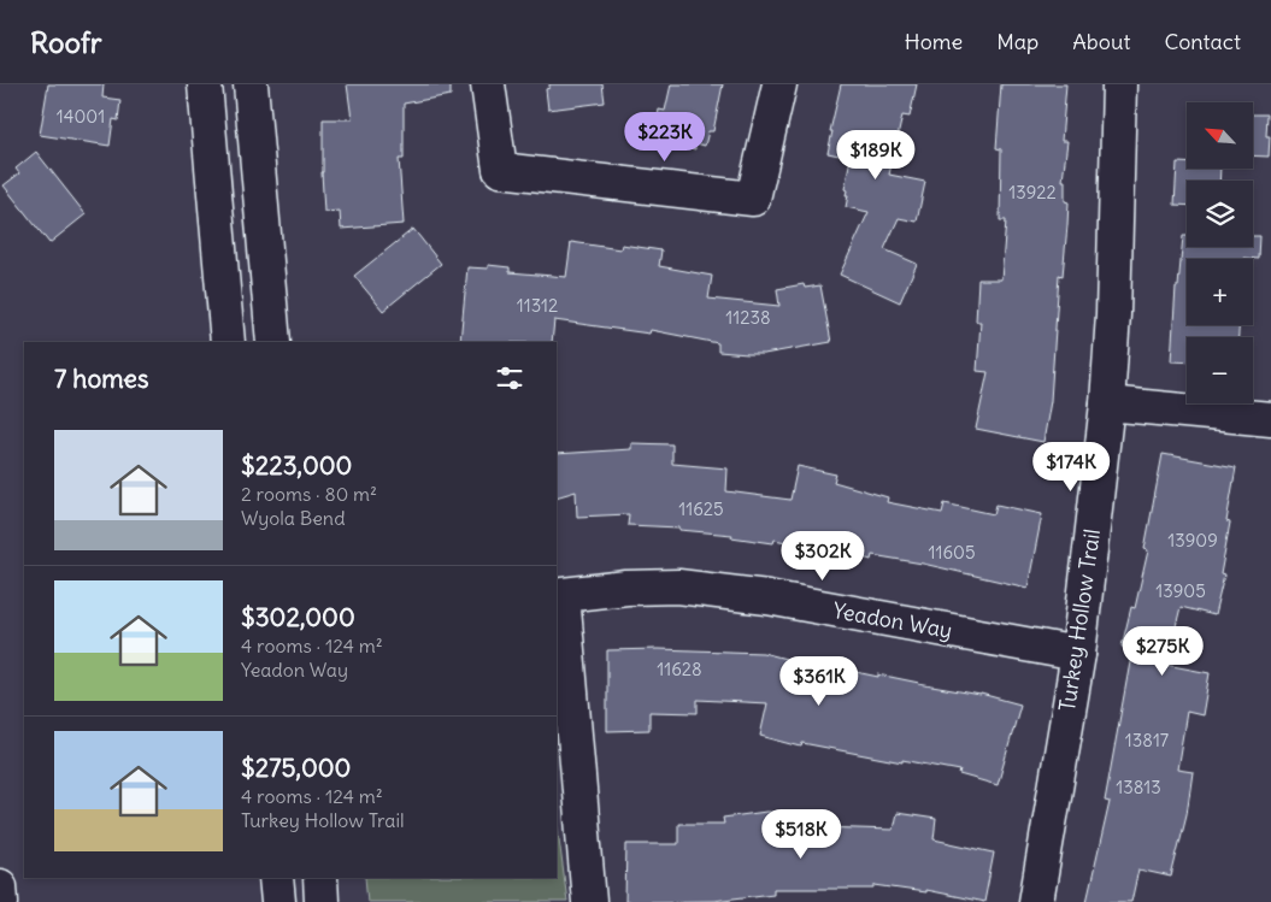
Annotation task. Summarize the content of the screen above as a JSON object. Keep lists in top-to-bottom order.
{
  "streets": {
    "street": ["Yeadon Way", "Turkey Hollow Trail"]
  },
  "crossings": [
    ["Yeadon Way", "Turkey Hollow Trail"]
  ],
  "house_numbers": [
    "14001",
    "13922",
    "11312",
    "11238",
    "11625",
    "13909",
    "11605",
    "13905",
    "11628",
    "13817",
    "13813"
  ],
  "north": "top left",
  "page": {
    "header": "Roofr",
    "nav": [
      "Home",
      "Map",
      "About",
      "Contact"
    ],
    "map_buttons": ["+", "−"],
    "price": [
      "$223K",
      "$189K",
      "$174K",
      "$302K",
      "$275K",
      "$361K",
      "$518K"
    ],
    "heading": "7 homes",
    "list": [
      {
        "name": "$223,000",
        "note": "2 rooms · 80 m² · Wyola Bend"
      },
      {
        "name": "$302,000",
        "note": "4 rooms · 124 m² · Yeadon Way"
      },
      {
        "name": "$275,000",
        "note": "4 rooms · 124 m² · Turkey Hollow Trail"
      }
    ]
  }
}
